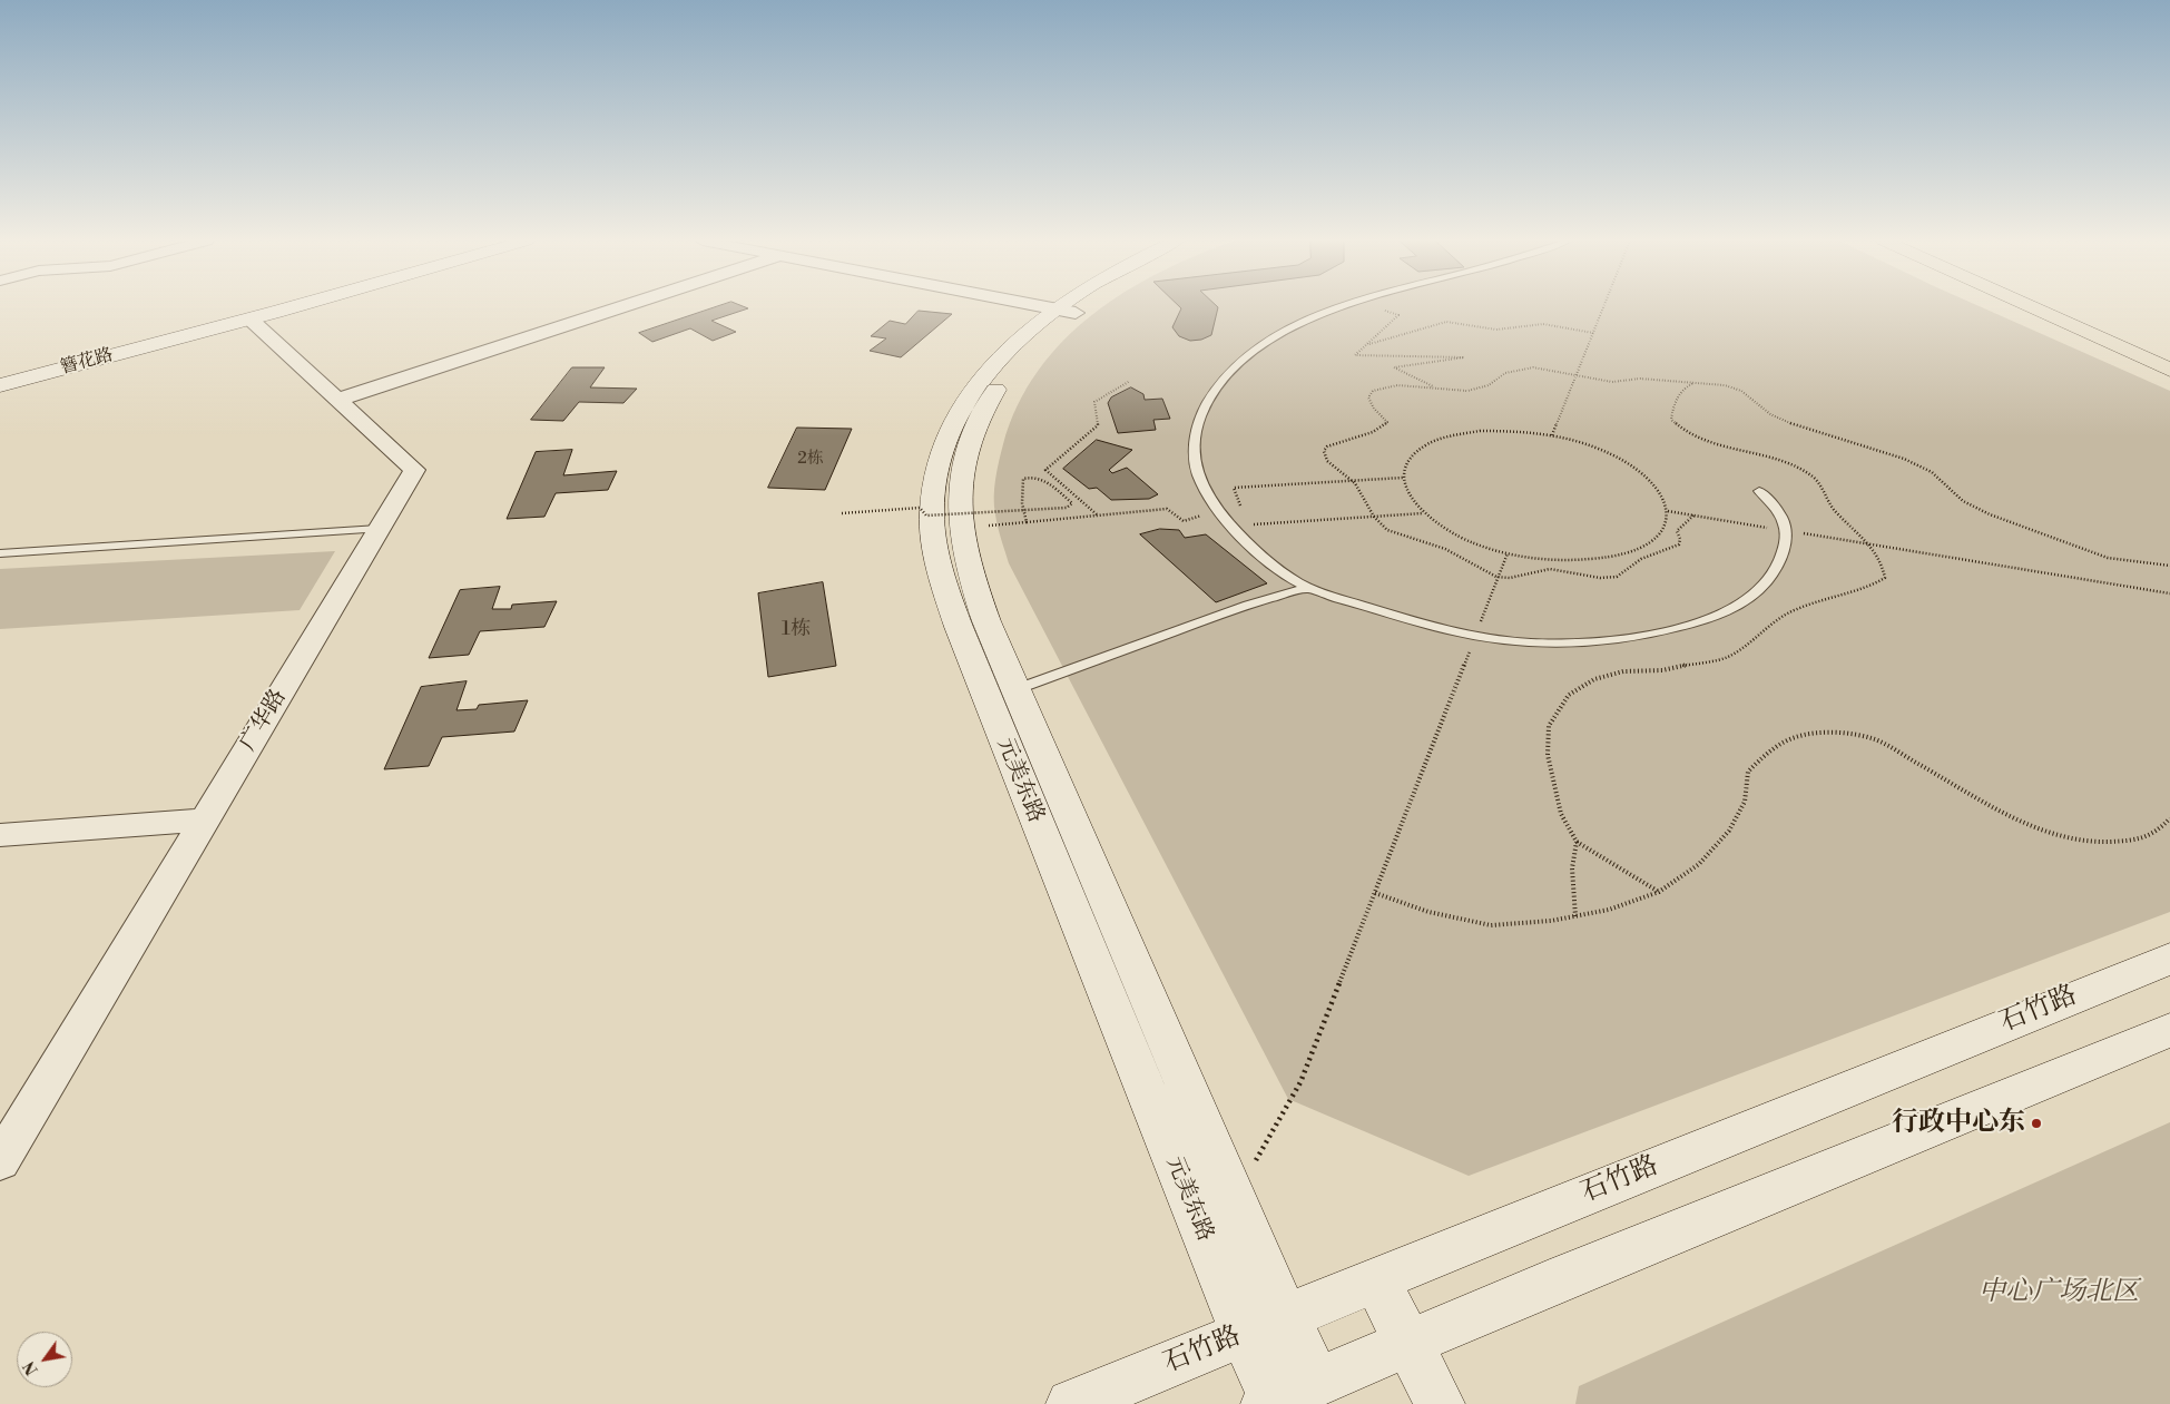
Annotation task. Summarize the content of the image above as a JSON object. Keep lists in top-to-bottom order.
{
  "streets": {
    "street": [
      "簪花路",
      "广华路",
      "元美东路",
      "石竹路"
    ]
  },
  "crossings": [
    ["簪花路", "广华路"],
    ["元美东路", "石竹路"]
  ],
  "parks": ["中心广场北区"],
  "places": ["行政中心东"],
  "house_numbers": ["2栋", "1栋"],
  "north": "bottom left"
}
